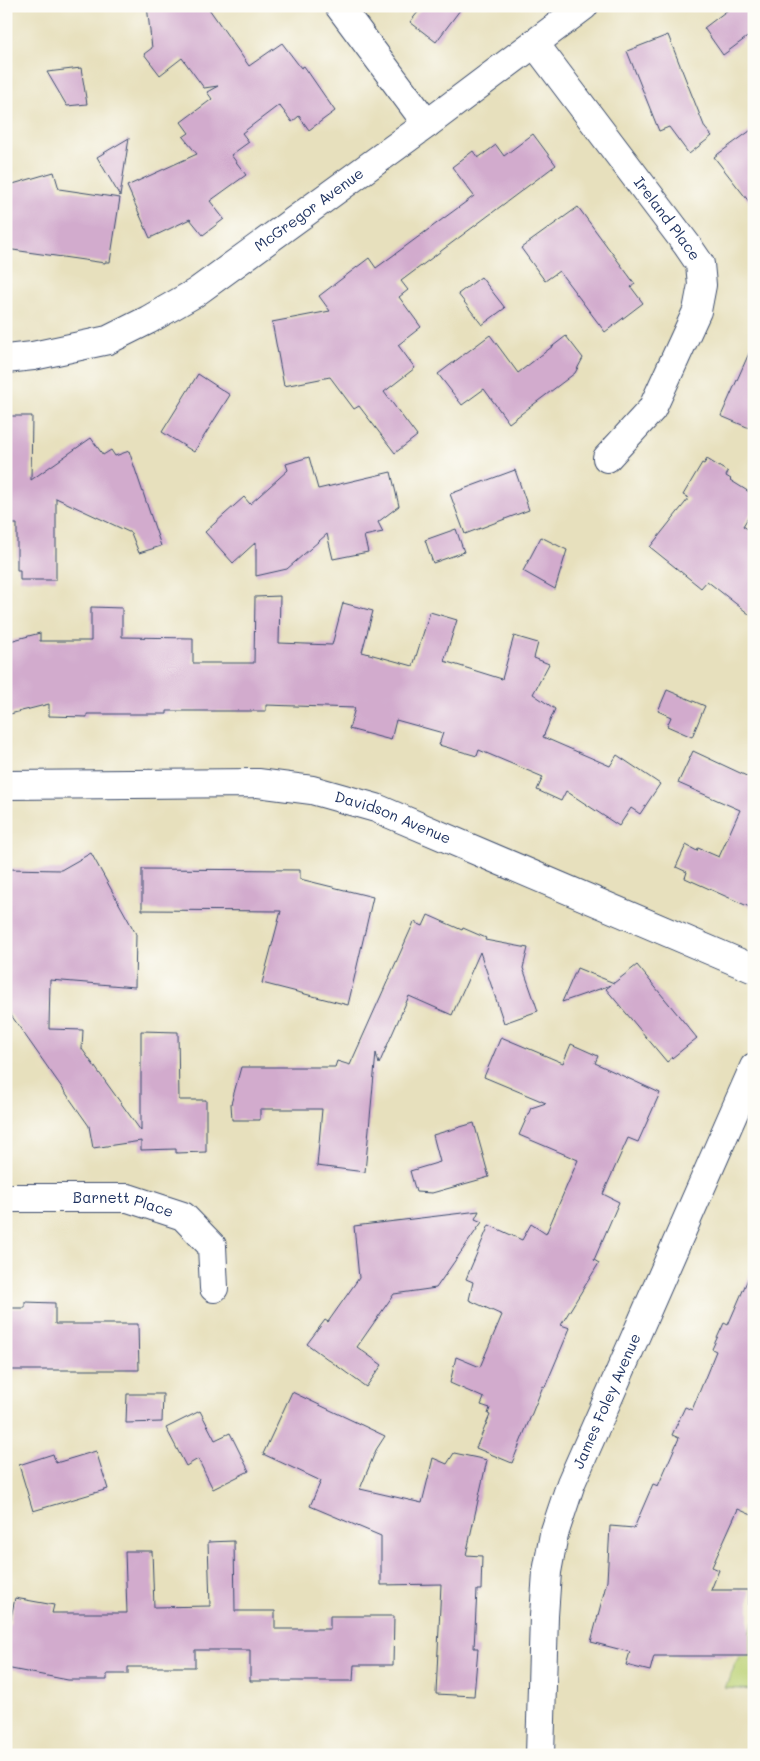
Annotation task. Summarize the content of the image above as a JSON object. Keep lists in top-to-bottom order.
{
  "streets": {
    "street": [
      "McGregor Avenue",
      "Ireland Place",
      "Davidson Avenue",
      "Barnett Place",
      "James Foley Avenue"
    ]
  },
  "crossings": [
    ["McGregor Avenue", "Ireland Place"]
  ]
}
